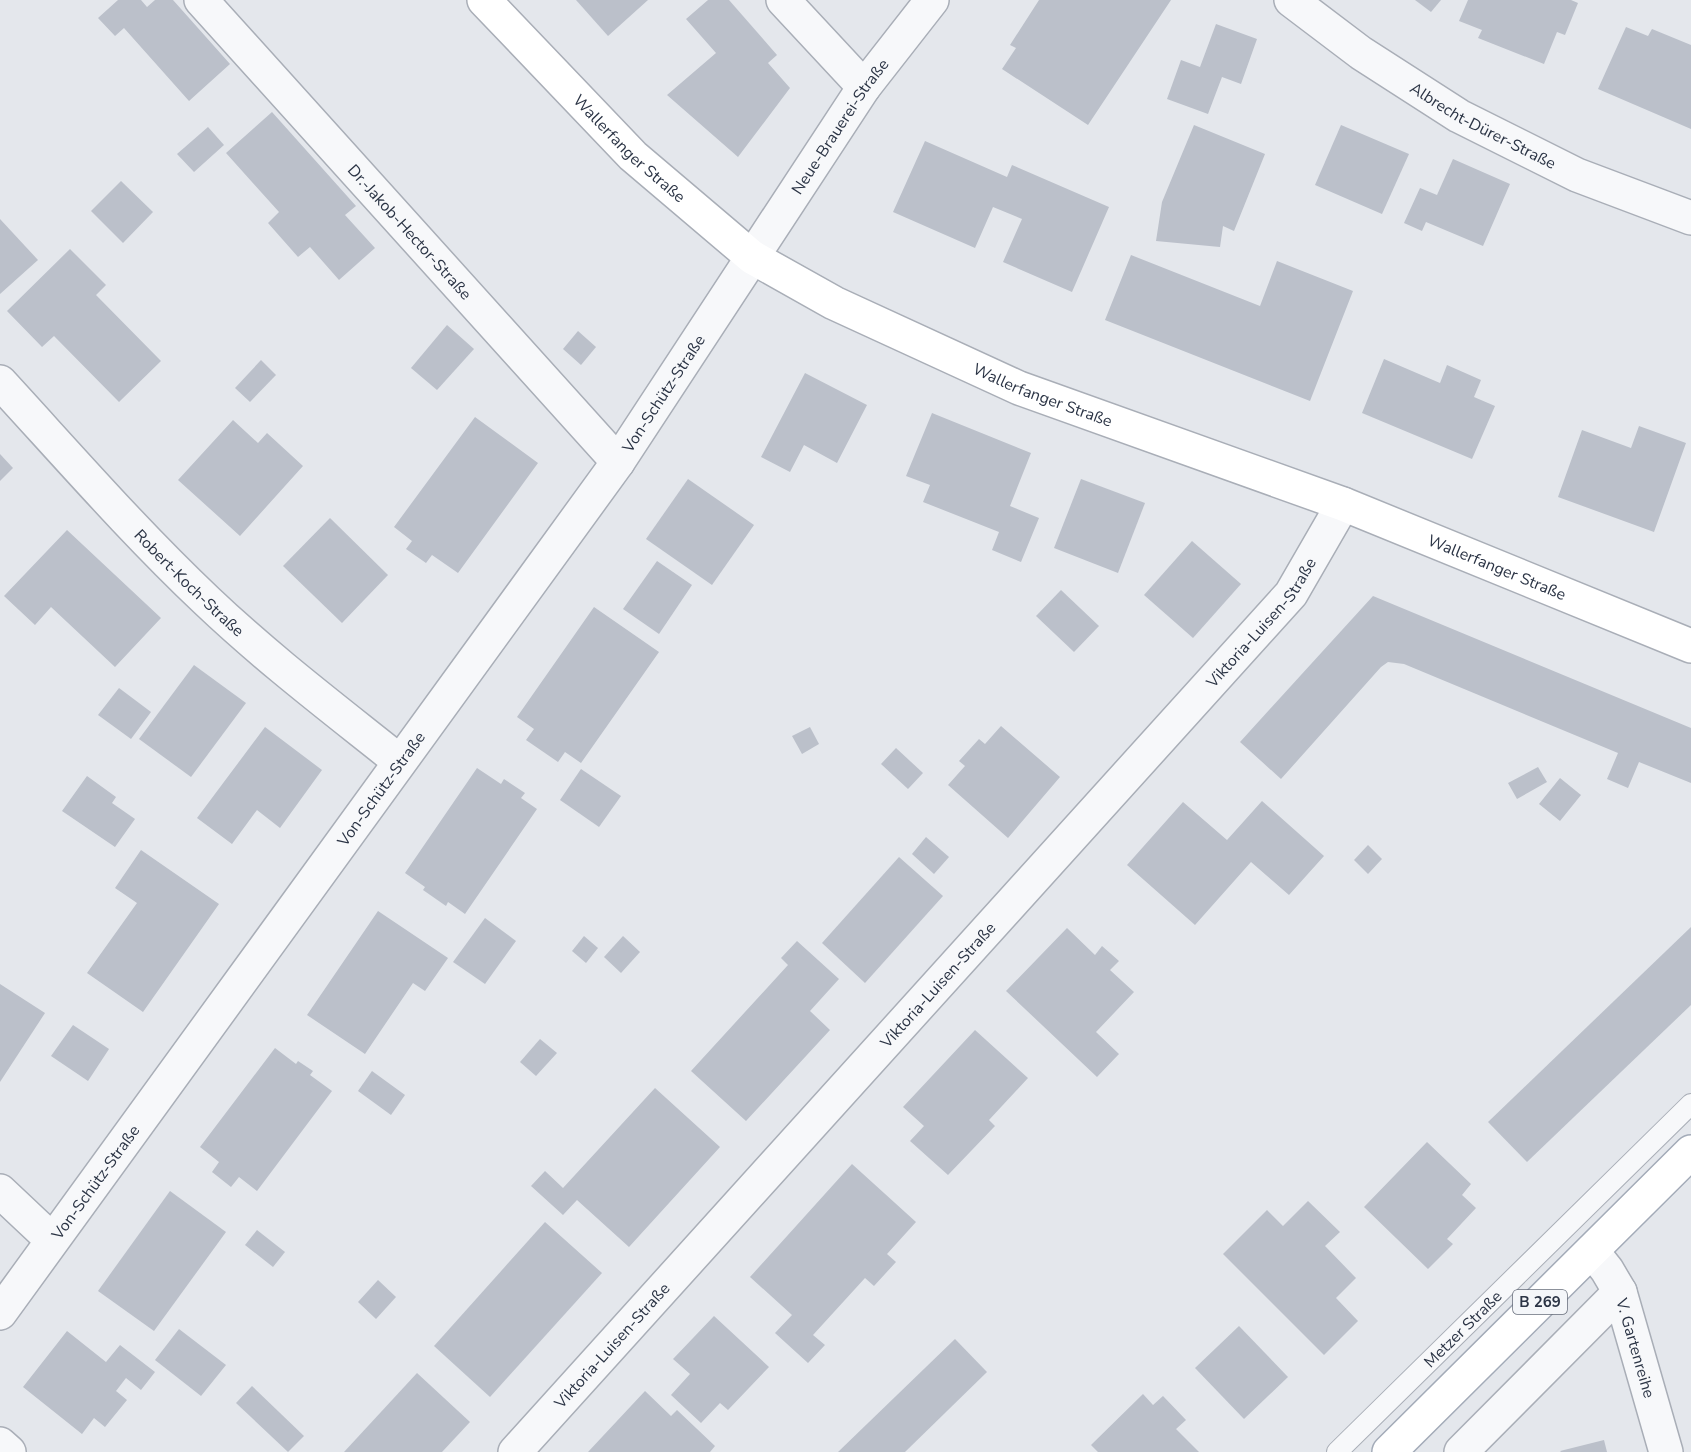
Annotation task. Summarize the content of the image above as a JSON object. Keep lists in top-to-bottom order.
{
  "streets": {
    "main road": ["Wallerfanger Straße", "B 269"],
    "street": [
      "Albrecht-Dürer-Straße",
      "Neue-Brauerei-Straße",
      "Dr.-Jakob-Hector-Straße",
      "Von-Schütz-Straße",
      "Robert-Koch-Straße",
      "Viktoria-Luisen-Straße",
      "V. Gartenreihe"
    ],
    "lane": ["Metzer Straße"]
  },
  "crossings": [
    ["Neue-Brauerei-Straße", "Wallerfanger Straße"],
    ["Neue-Brauerei-Straße", "Von-Schütz-Straße"],
    ["Wallerfanger Straße", "Von-Schütz-Straße"],
    ["Wallerfanger Straße", "Viktoria-Luisen-Straße"],
    ["Dr.-Jakob-Hector-Straße", "Von-Schütz-Straße"],
    ["Von-Schütz-Straße", "Robert-Koch-Straße"],
    ["B 269", "V. Gartenreihe"]
  ]
}
